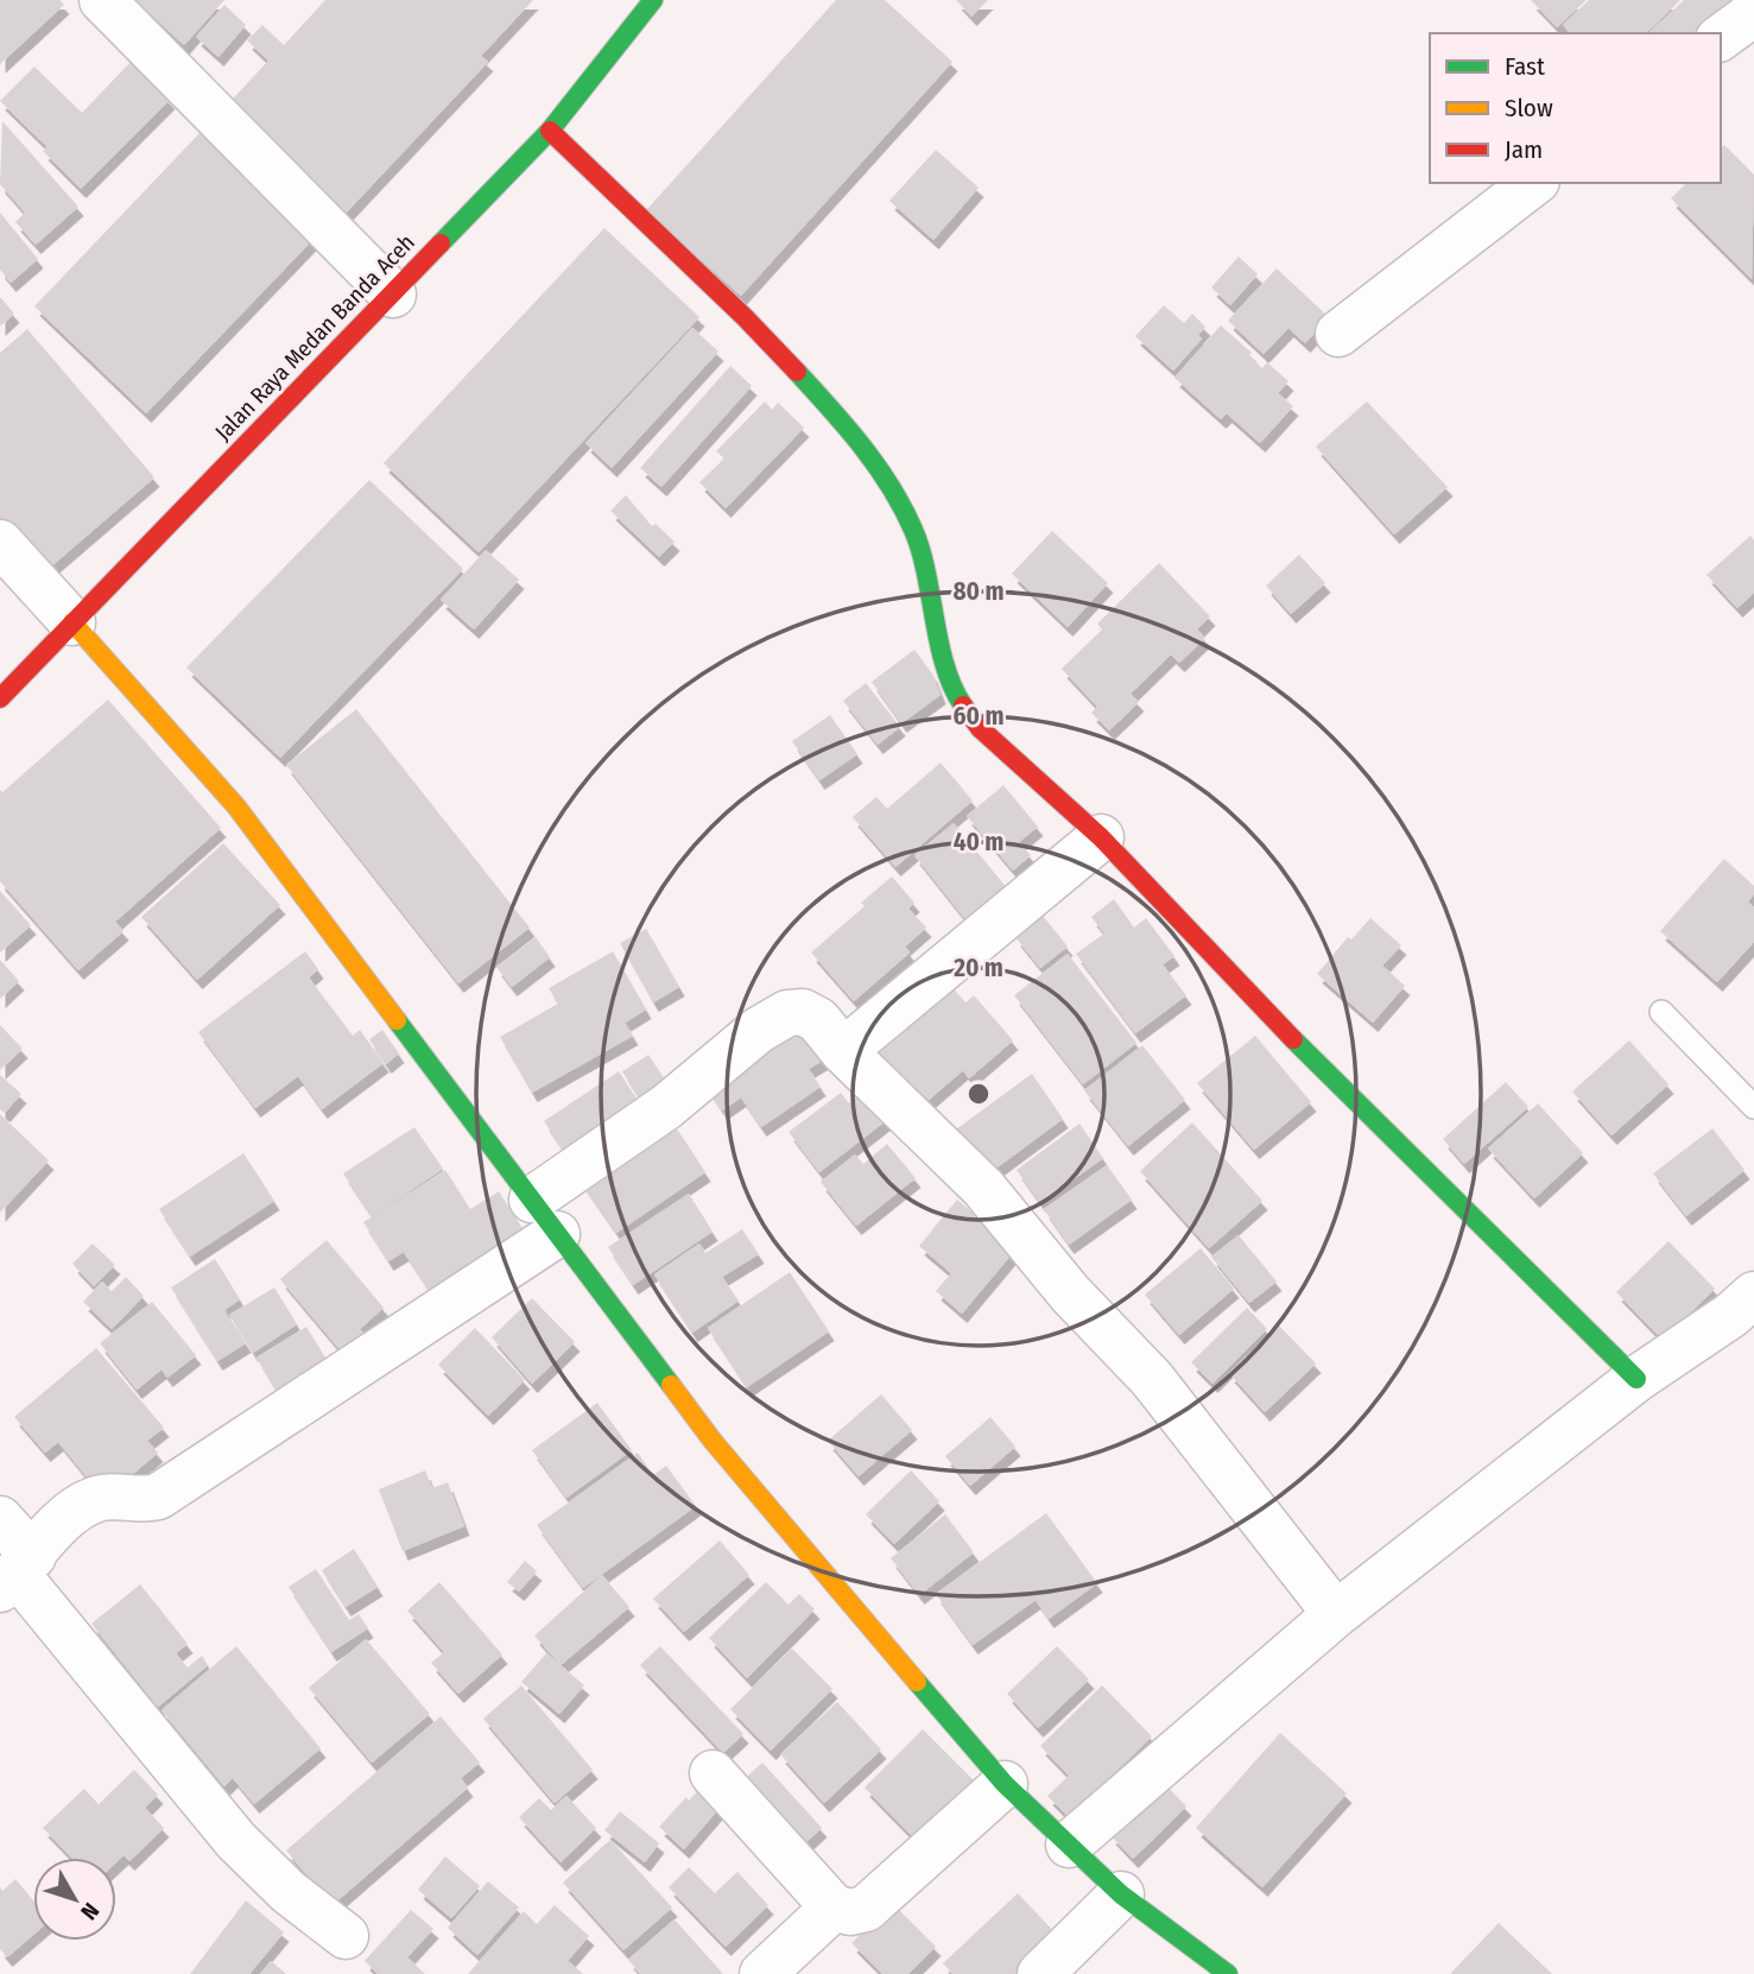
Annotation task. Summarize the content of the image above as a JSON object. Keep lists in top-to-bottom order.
{
  "streets": {
    "main road": ["Jalan Raya Medan Banda Aceh"]
  },
  "legend": ["Fast", "Slow", "Jam"],
  "north": "bottom right",
  "rings": [
    "80 m",
    "60 m",
    "40 m",
    "20 m"
  ]
}
